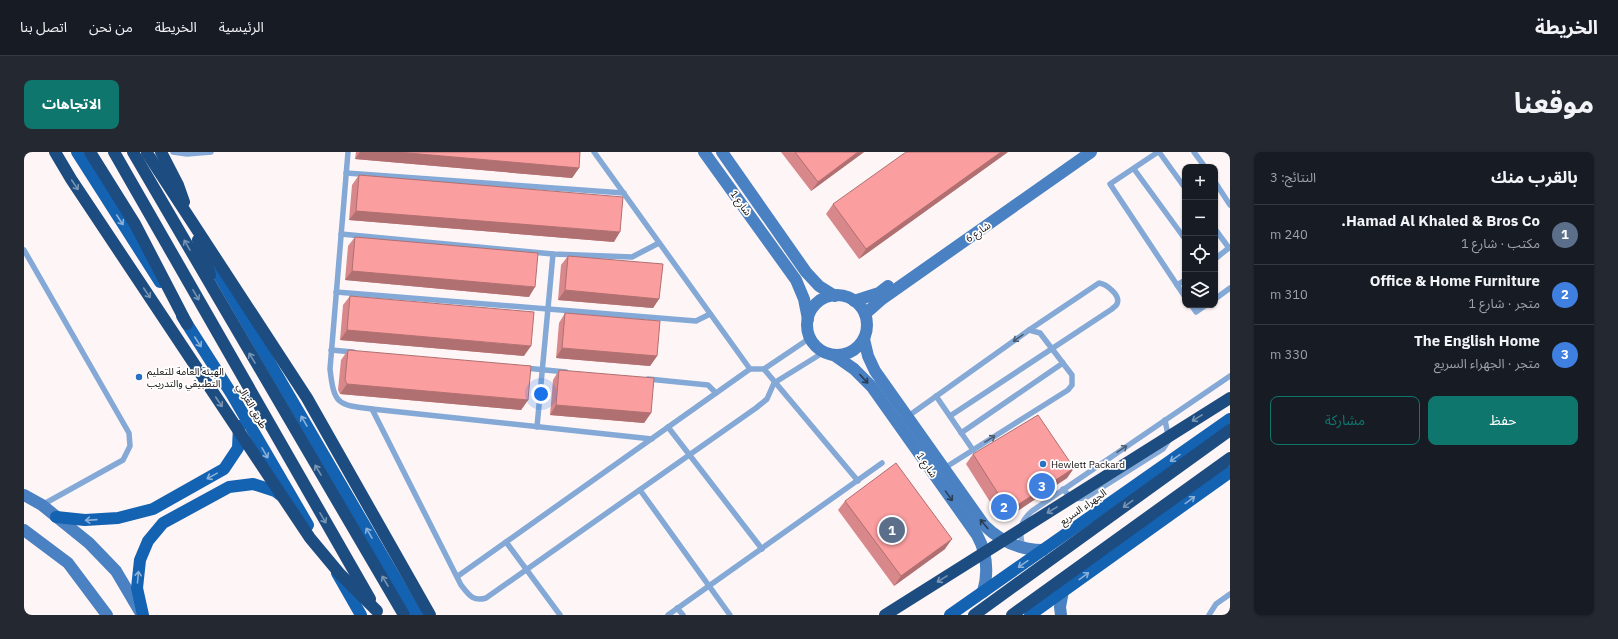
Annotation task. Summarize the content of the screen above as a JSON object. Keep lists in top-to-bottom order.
{
  "streets": {
    "highway": ["طريق الغزالي"],
    "main road": ["الجهراء السريع"],
    "street": ["شارع 1", "شارع 6"]
  },
  "crossings": [
    ["شارع 1", "شارع 6"],
    ["شارع 1", "الجهراء السريع"]
  ],
  "places": ["الهيئة العامة للتعليم التطبيقي والتدريب", "Hewlett Packard"],
  "page": {
    "header": "الخريطة",
    "nav": [
      "الرئيسية",
      "الخريطة",
      "من نحن",
      "اتصل بنا"
    ],
    "title": "موقعنا",
    "buttons": [
      "الاتجاهات",
      ["حفظ", "مشاركة"]
    ],
    "heading": ["بالقرب منك", "النتائج: 3"],
    "map_buttons": ["+", "−"],
    "list": [
      {
        "mark": "1",
        "name": "Hamad Al Khaled & Bros Co.",
        "note": "مكتب · شارع 1",
        "value": "240 m"
      },
      {
        "mark": "2",
        "name": "Office & Home Furniture",
        "note": "متجر · شارع 1",
        "value": "310 m"
      },
      {
        "mark": "3",
        "name": "The English Home",
        "note": "متجر · الجهراء السريع",
        "value": "330 m"
      }
    ],
    "pins": ["3", "2", "1"]
  }
}
